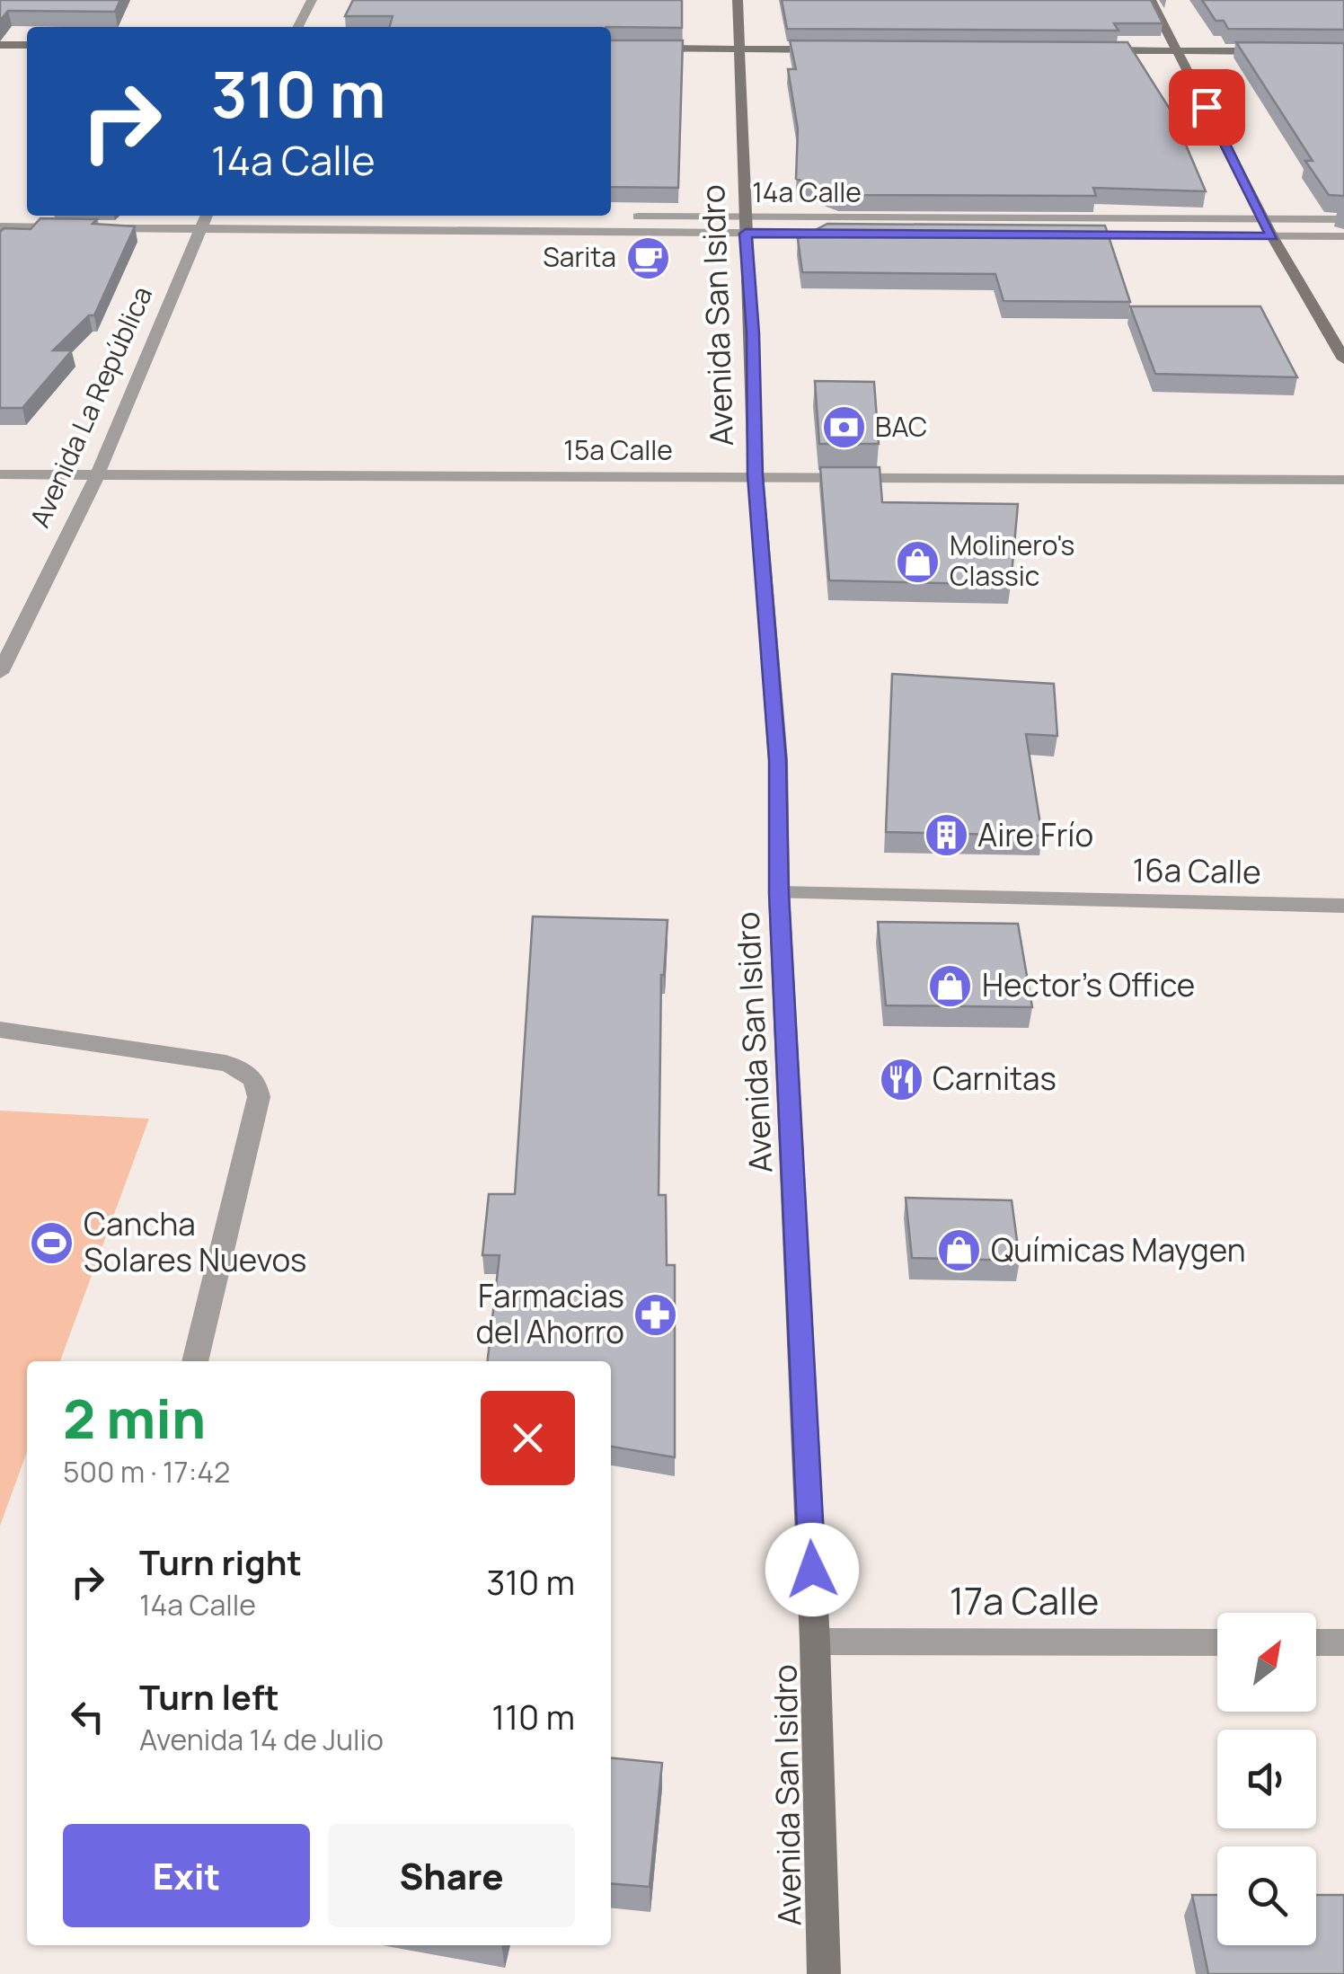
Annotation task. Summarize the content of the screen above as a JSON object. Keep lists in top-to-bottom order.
{
  "streets": {
    "street": [
      "14a Calle",
      "Avenida San Isidro",
      "Avenida La República",
      "15a Calle",
      "16a Calle",
      "17a Calle"
    ]
  },
  "crossings": [
    ["14a Calle", "Avenida San Isidro"],
    ["14a Calle", "Avenida La República"],
    ["Avenida San Isidro", "15a Calle"],
    ["Avenida San Isidro", "16a Calle"],
    ["Avenida San Isidro", "17a Calle"],
    ["Avenida La República", "15a Calle"]
  ],
  "places": {
    "cafe": ["Sarita"],
    "bank": ["BAC"],
    "shop": ["Molinero's Classic", "Hector's Office", "Químicas Maygen"],
    "building": ["Aire Frío"],
    "restaurant": ["Carnitas"],
    "sports": ["Cancha Solares Nuevos"],
    "pharmacy": ["Farmacias del Ahorro"]
  },
  "north": "top right",
  "page": {
    "turn": ["310 m", "14a Calle"],
    "heading": ["2 min", "500 m · 17:42"],
    "list": [
      {
        "name": "Turn right",
        "note": "14a Calle",
        "value": "310 m"
      },
      {
        "name": "Turn left",
        "note": "Avenida 14 de Julio",
        "value": "110 m"
      }
    ],
    "buttons": ["Exit", "Share"]
  }
}
